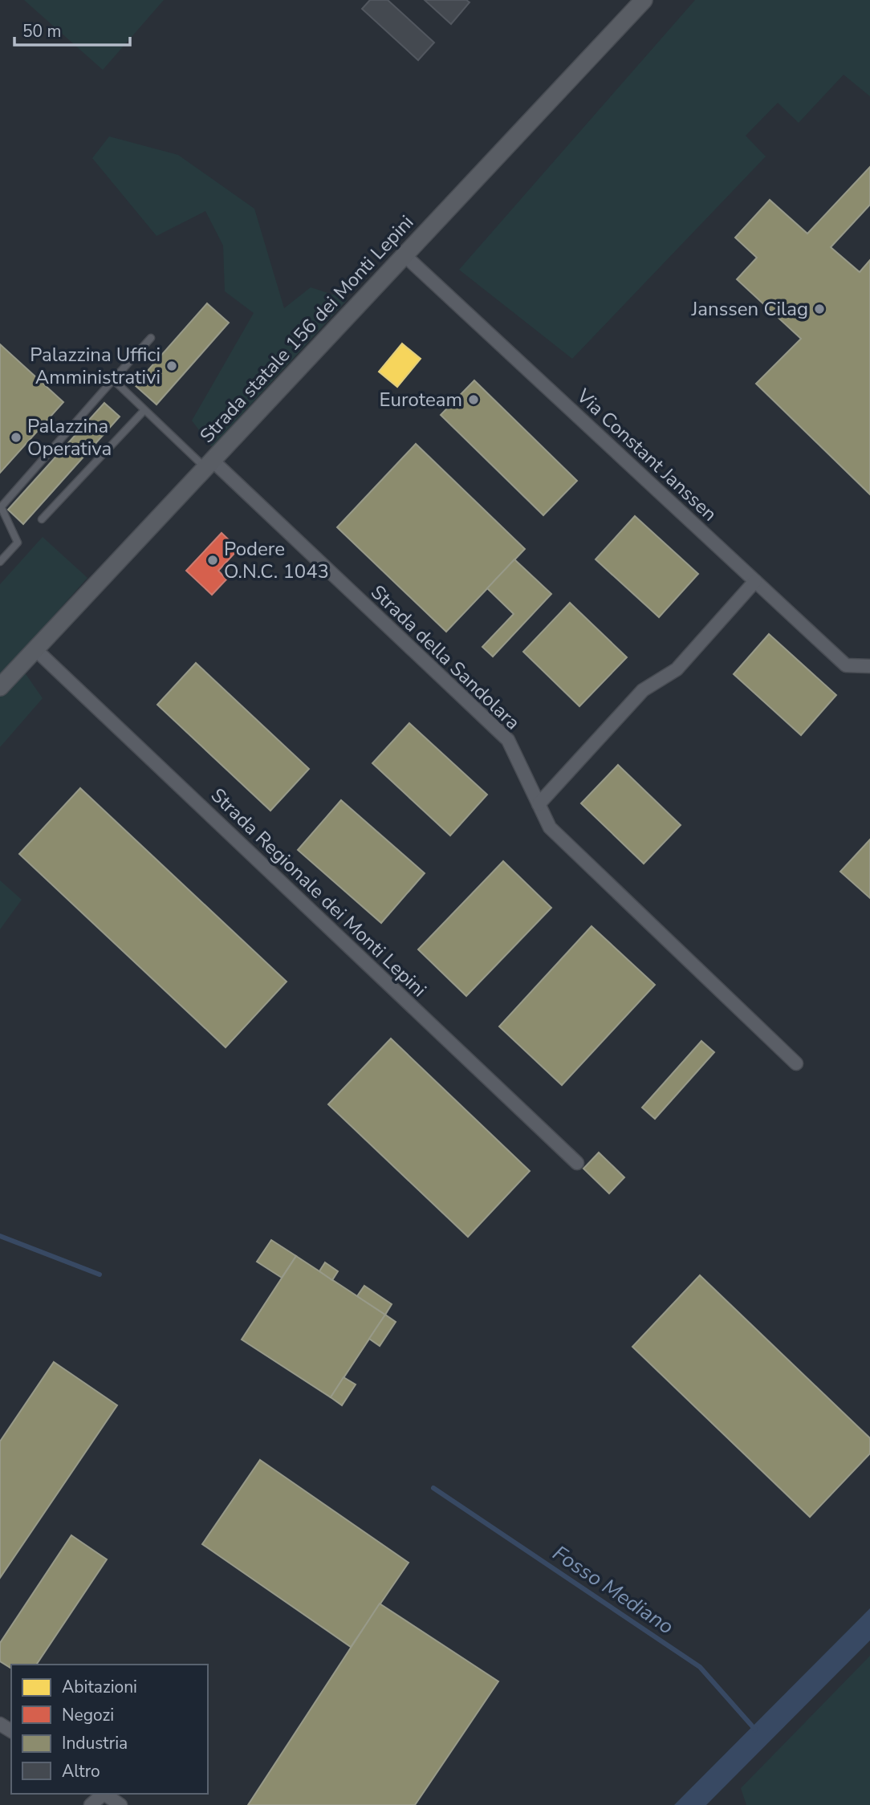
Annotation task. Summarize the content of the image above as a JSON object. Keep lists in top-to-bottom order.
{
  "streets": {
    "main road": ["Strada statale 156 dei Monti Lepini"],
    "street": ["Via Constant Janssen", "Strada della Sandolara", "Strada Regionale dei Monti Lepini"]
  },
  "crossings": [
    ["Strada statale 156 dei Monti Lepini", "Via Constant Janssen"],
    ["Strada statale 156 dei Monti Lepini", "Strada della Sandolara"],
    ["Strada statale 156 dei Monti Lepini", "Strada Regionale dei Monti Lepini"]
  ],
  "water": ["Fosso Mediano"],
  "places": [
    "Janssen Cilag",
    "Palazzina Uffici Amministrativi",
    "Euroteam",
    "Palazzina Operativa",
    "Podere O.N.C. 1043"
  ],
  "legend": [
    "Abitazioni",
    "Negozi",
    "Industria",
    "Altro"
  ],
  "scale_bar": "50 m"
}
